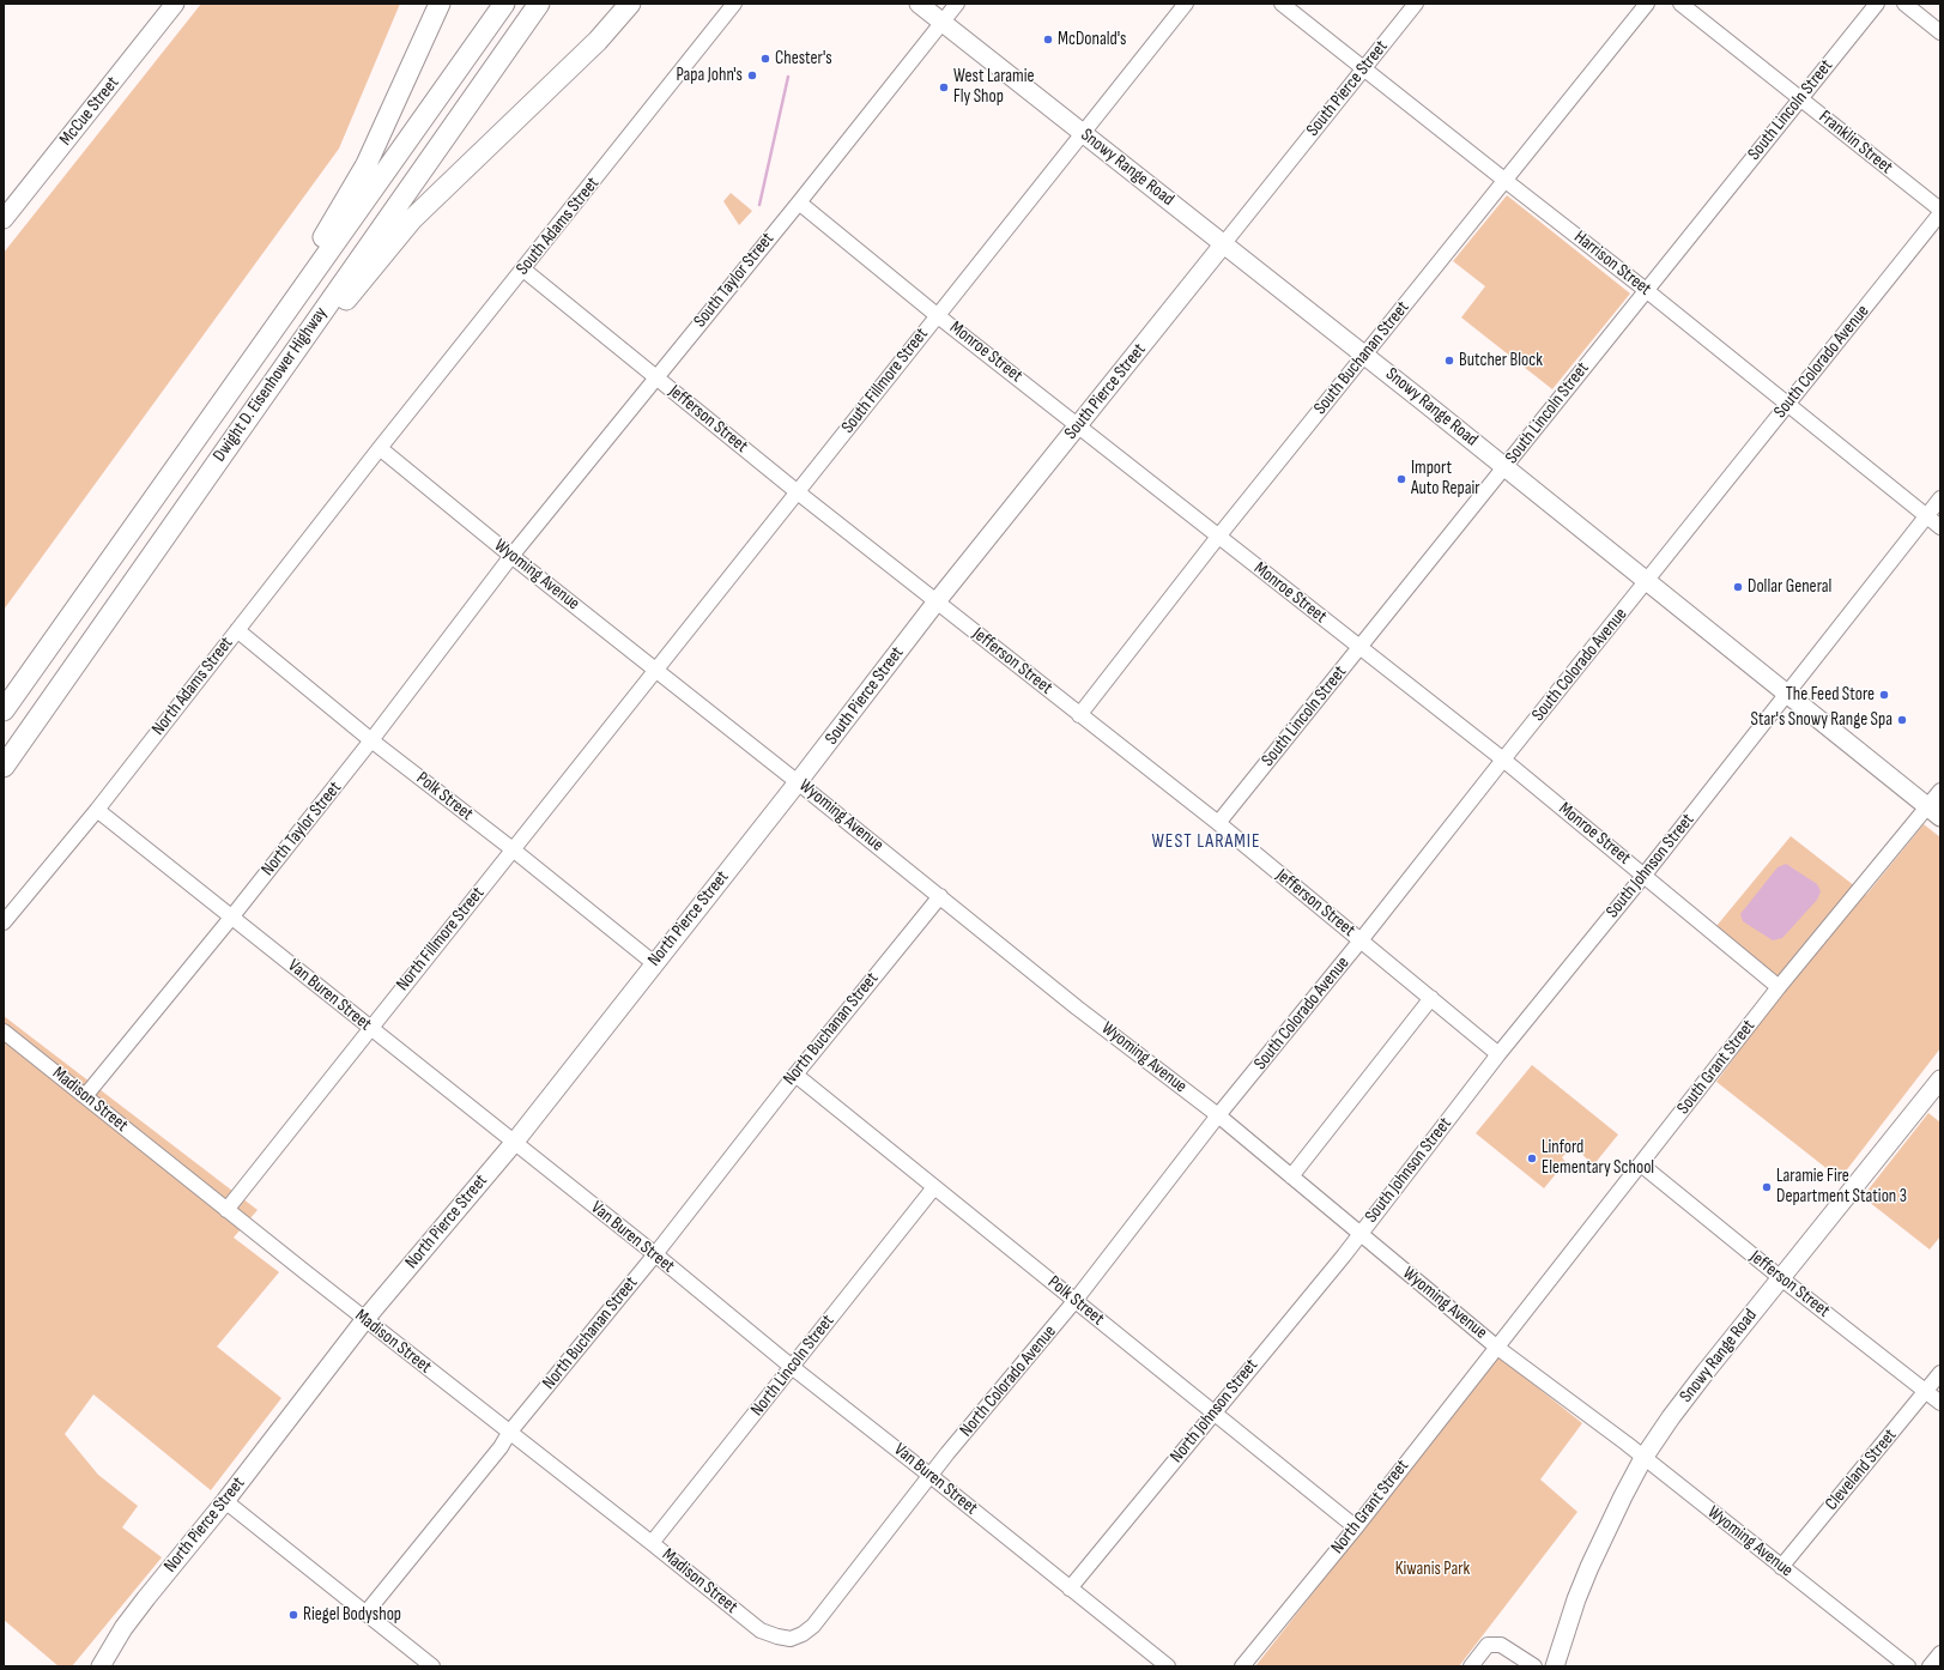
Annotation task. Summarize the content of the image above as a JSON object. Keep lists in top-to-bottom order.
{
  "streets": {
    "highway": ["Dwight D. Eisenhower Highway"],
    "main road": [
      "South Pierce Street",
      "McCue Street",
      "Snowy Range Road",
      "North Pierce Street"
    ],
    "street": [
      "South Lincoln Street",
      "Franklin Street",
      "South Adams Street",
      "Harrison Street",
      "South Taylor Street",
      "Monroe Street",
      "South Buchanan Street",
      "South Colorado Avenue",
      "South Fillmore Street",
      "Jefferson Street",
      "Wyoming Avenue",
      "North Adams Street",
      "Polk Street",
      "North Taylor Street",
      "South Johnson Street",
      "North Fillmore Street",
      "Van Buren Street",
      "North Buchanan Street",
      "South Grant Street",
      "Madison Street",
      "North Lincoln Street",
      "North Colorado Avenue",
      "North Johnson Street",
      "Cleveland Street",
      "North Grant Street"
    ]
  },
  "crossings": [
    ["South Pierce Street", "Snowy Range Road"],
    ["South Pierce Street", "Harrison Street"],
    ["South Pierce Street", "Monroe Street"],
    ["South Pierce Street", "Jefferson Street"],
    ["South Pierce Street", "Wyoming Avenue"],
    ["South Pierce Street", "North Pierce Street"],
    ["South Lincoln Street", "Franklin Street"],
    ["South Lincoln Street", "Snowy Range Road"],
    ["South Lincoln Street", "Harrison Street"],
    ["South Lincoln Street", "Monroe Street"],
    ["South Lincoln Street", "Jefferson Street"],
    ["Franklin Street", "South Colorado Avenue"],
    ["Snowy Range Road", "South Taylor Street"],
    ["Snowy Range Road", "South Buchanan Street"],
    ["Snowy Range Road", "South Colorado Avenue"],
    ["Snowy Range Road", "South Fillmore Street"],
    ["Snowy Range Road", "Jefferson Street"],
    ["Snowy Range Road", "Wyoming Avenue"],
    ["Snowy Range Road", "South Johnson Street"],
    ["Snowy Range Road", "South Grant Street"],
    ["South Adams Street", "Jefferson Street"],
    ["South Adams Street", "Wyoming Avenue"],
    ["South Adams Street", "North Adams Street"],
    ["Harrison Street", "South Buchanan Street"],
    ["Harrison Street", "South Colorado Avenue"],
    ["Harrison Street", "South Johnson Street"],
    ["South Taylor Street", "Monroe Street"],
    ["South Taylor Street", "Jefferson Street"],
    ["South Taylor Street", "Wyoming Avenue"],
    ["South Taylor Street", "North Taylor Street"],
    ["Monroe Street", "South Buchanan Street"],
    ["Monroe Street", "South Colorado Avenue"],
    ["Monroe Street", "South Fillmore Street"],
    ["Monroe Street", "South Johnson Street"],
    ["Monroe Street", "South Grant Street"],
    ["South Buchanan Street", "Jefferson Street"],
    ["South Colorado Avenue", "Jefferson Street"],
    ["South Colorado Avenue", "Wyoming Avenue"],
    ["South Colorado Avenue", "North Colorado Avenue"],
    ["South Fillmore Street", "Jefferson Street"],
    ["South Fillmore Street", "Wyoming Avenue"],
    ["South Fillmore Street", "North Fillmore Street"],
    ["Jefferson Street", "South Johnson Street"],
    ["Jefferson Street", "South Grant Street"],
    ["Jefferson Street", "Cleveland Street"],
    ["Wyoming Avenue", "North Adams Street"],
    ["Wyoming Avenue", "North Taylor Street"],
    ["Wyoming Avenue", "South Johnson Street"],
    ["Wyoming Avenue", "North Pierce Street"],
    ["Wyoming Avenue", "North Fillmore Street"],
    ["Wyoming Avenue", "North Buchanan Street"],
    ["Wyoming Avenue", "South Grant Street"],
    ["Wyoming Avenue", "North Colorado Avenue"],
    ["Wyoming Avenue", "North Johnson Street"],
    ["Wyoming Avenue", "Cleveland Street"],
    ["Wyoming Avenue", "North Grant Street"],
    ["North Adams Street", "Polk Street"],
    ["North Adams Street", "Van Buren Street"],
    ["Polk Street", "North Taylor Street"],
    ["Polk Street", "North Pierce Street"],
    ["Polk Street", "North Fillmore Street"],
    ["Polk Street", "North Buchanan Street"],
    ["Polk Street", "North Lincoln Street"],
    ["Polk Street", "North Colorado Avenue"],
    ["Polk Street", "North Johnson Street"],
    ["Polk Street", "North Grant Street"],
    ["North Taylor Street", "Van Buren Street"],
    ["North Taylor Street", "Madison Street"],
    ["South Johnson Street", "North Johnson Street"],
    ["North Pierce Street", "Van Buren Street"],
    ["North Pierce Street", "Madison Street"],
    ["North Fillmore Street", "Van Buren Street"],
    ["North Fillmore Street", "Madison Street"],
    ["Van Buren Street", "North Buchanan Street"],
    ["Van Buren Street", "North Lincoln Street"],
    ["Van Buren Street", "North Colorado Avenue"],
    ["Van Buren Street", "North Johnson Street"],
    ["North Buchanan Street", "Madison Street"],
    ["South Grant Street", "North Grant Street"],
    ["Madison Street", "North Lincoln Street"],
    ["Madison Street", "North Colorado Avenue"]
  ],
  "districts": ["WEST LARAMIE"],
  "parks": ["Kiwanis Park"],
  "places": [
    "McDonald's",
    "Chester's",
    "Papa John's",
    "West Laramie Fly Shop",
    "Butcher Block",
    "Import Auto Repair",
    "Dollar General",
    "The Feed Store",
    "Star's Snowy Range Spa",
    "Linford Elementary School",
    "Laramie Fire Department Station 3",
    "Riegel Bodyshop"
  ]
}
